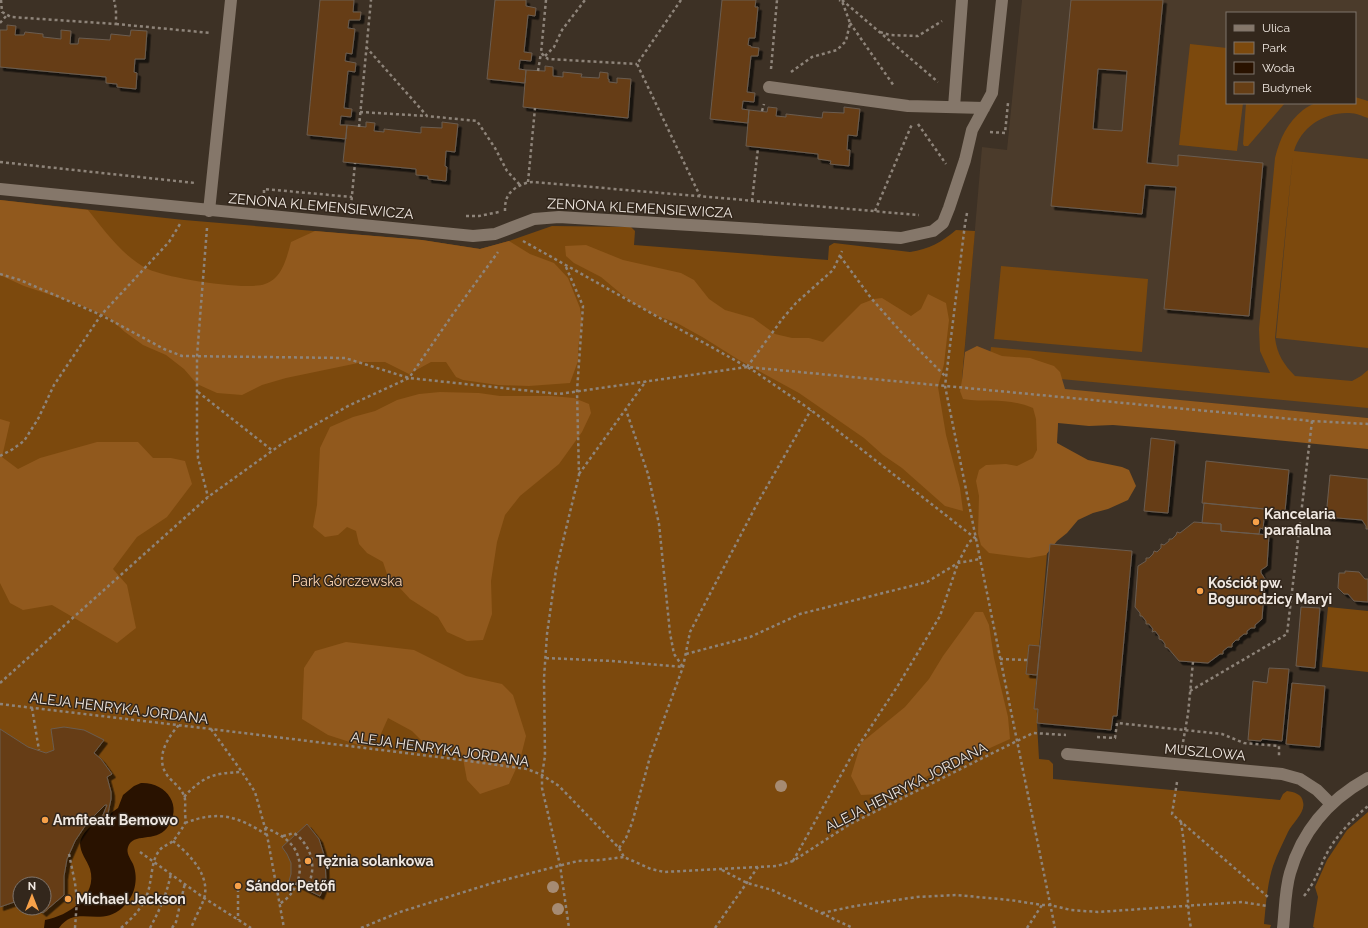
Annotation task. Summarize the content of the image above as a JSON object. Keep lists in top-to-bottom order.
{
  "streets": {
    "street": ["ZENONA KLEMENSIEWICZA", "MUSZLOWA"],
    "path": ["ALEJA HENRYKA JORDANA"]
  },
  "parks": ["Park Górczewska"],
  "places": [
    "Kancelaria parafialna",
    "Kościół pw. Bogurodzicy Maryi",
    "Amfiteatr Bemowo",
    "Tężnia solankowa",
    "Sándor Petőfi",
    "Michael Jackson"
  ],
  "legend": [
    "Ulica",
    "Park",
    "Woda",
    "Budynek"
  ],
  "north": "top"
}
